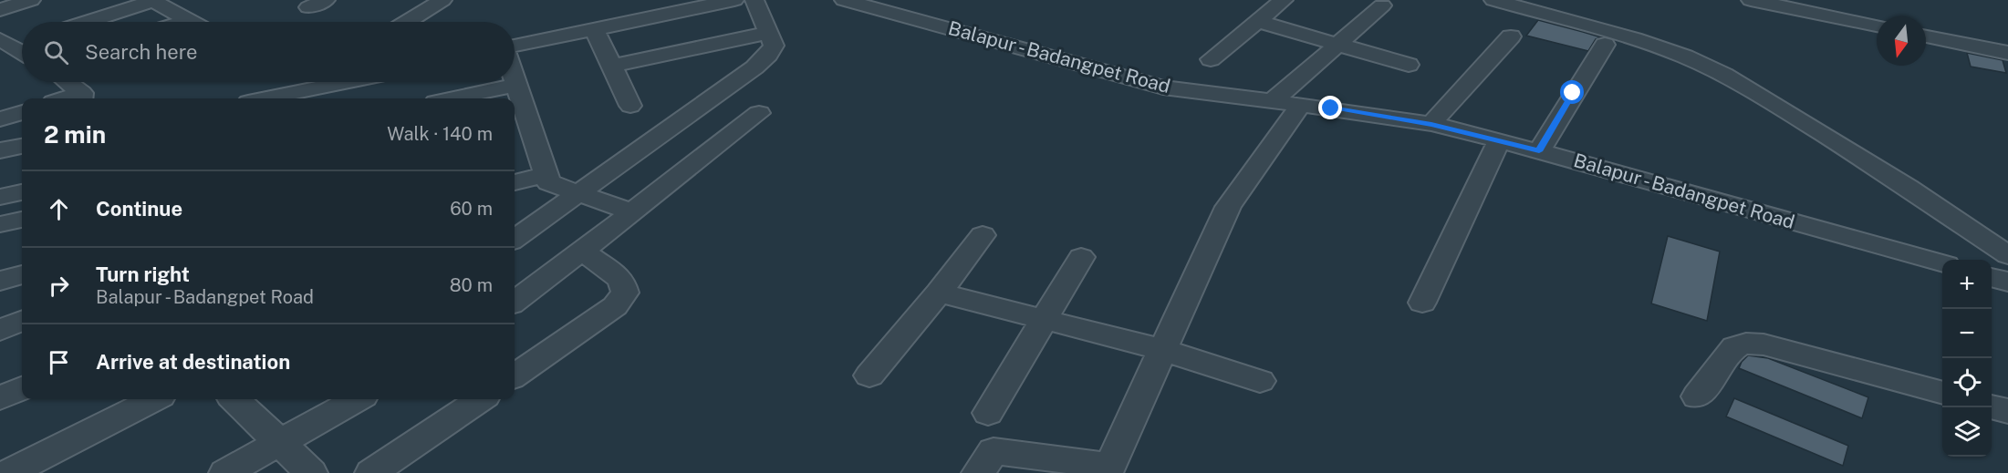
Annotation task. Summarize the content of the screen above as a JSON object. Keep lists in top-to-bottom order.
{
  "streets": {
    "street": ["Balapur - Badangpet Road"]
  },
  "north": "bottom",
  "page": {
    "search": "Search here",
    "heading": ["2 min", "Walk · 140 m"],
    "list": [
      ["Continue", "60 m"],
      ["Turn right", "Balapur - Badangpet Road", "80 m"],
      "Arrive at destination"
    ],
    "map_buttons": ["+", "−"]
  }
}
